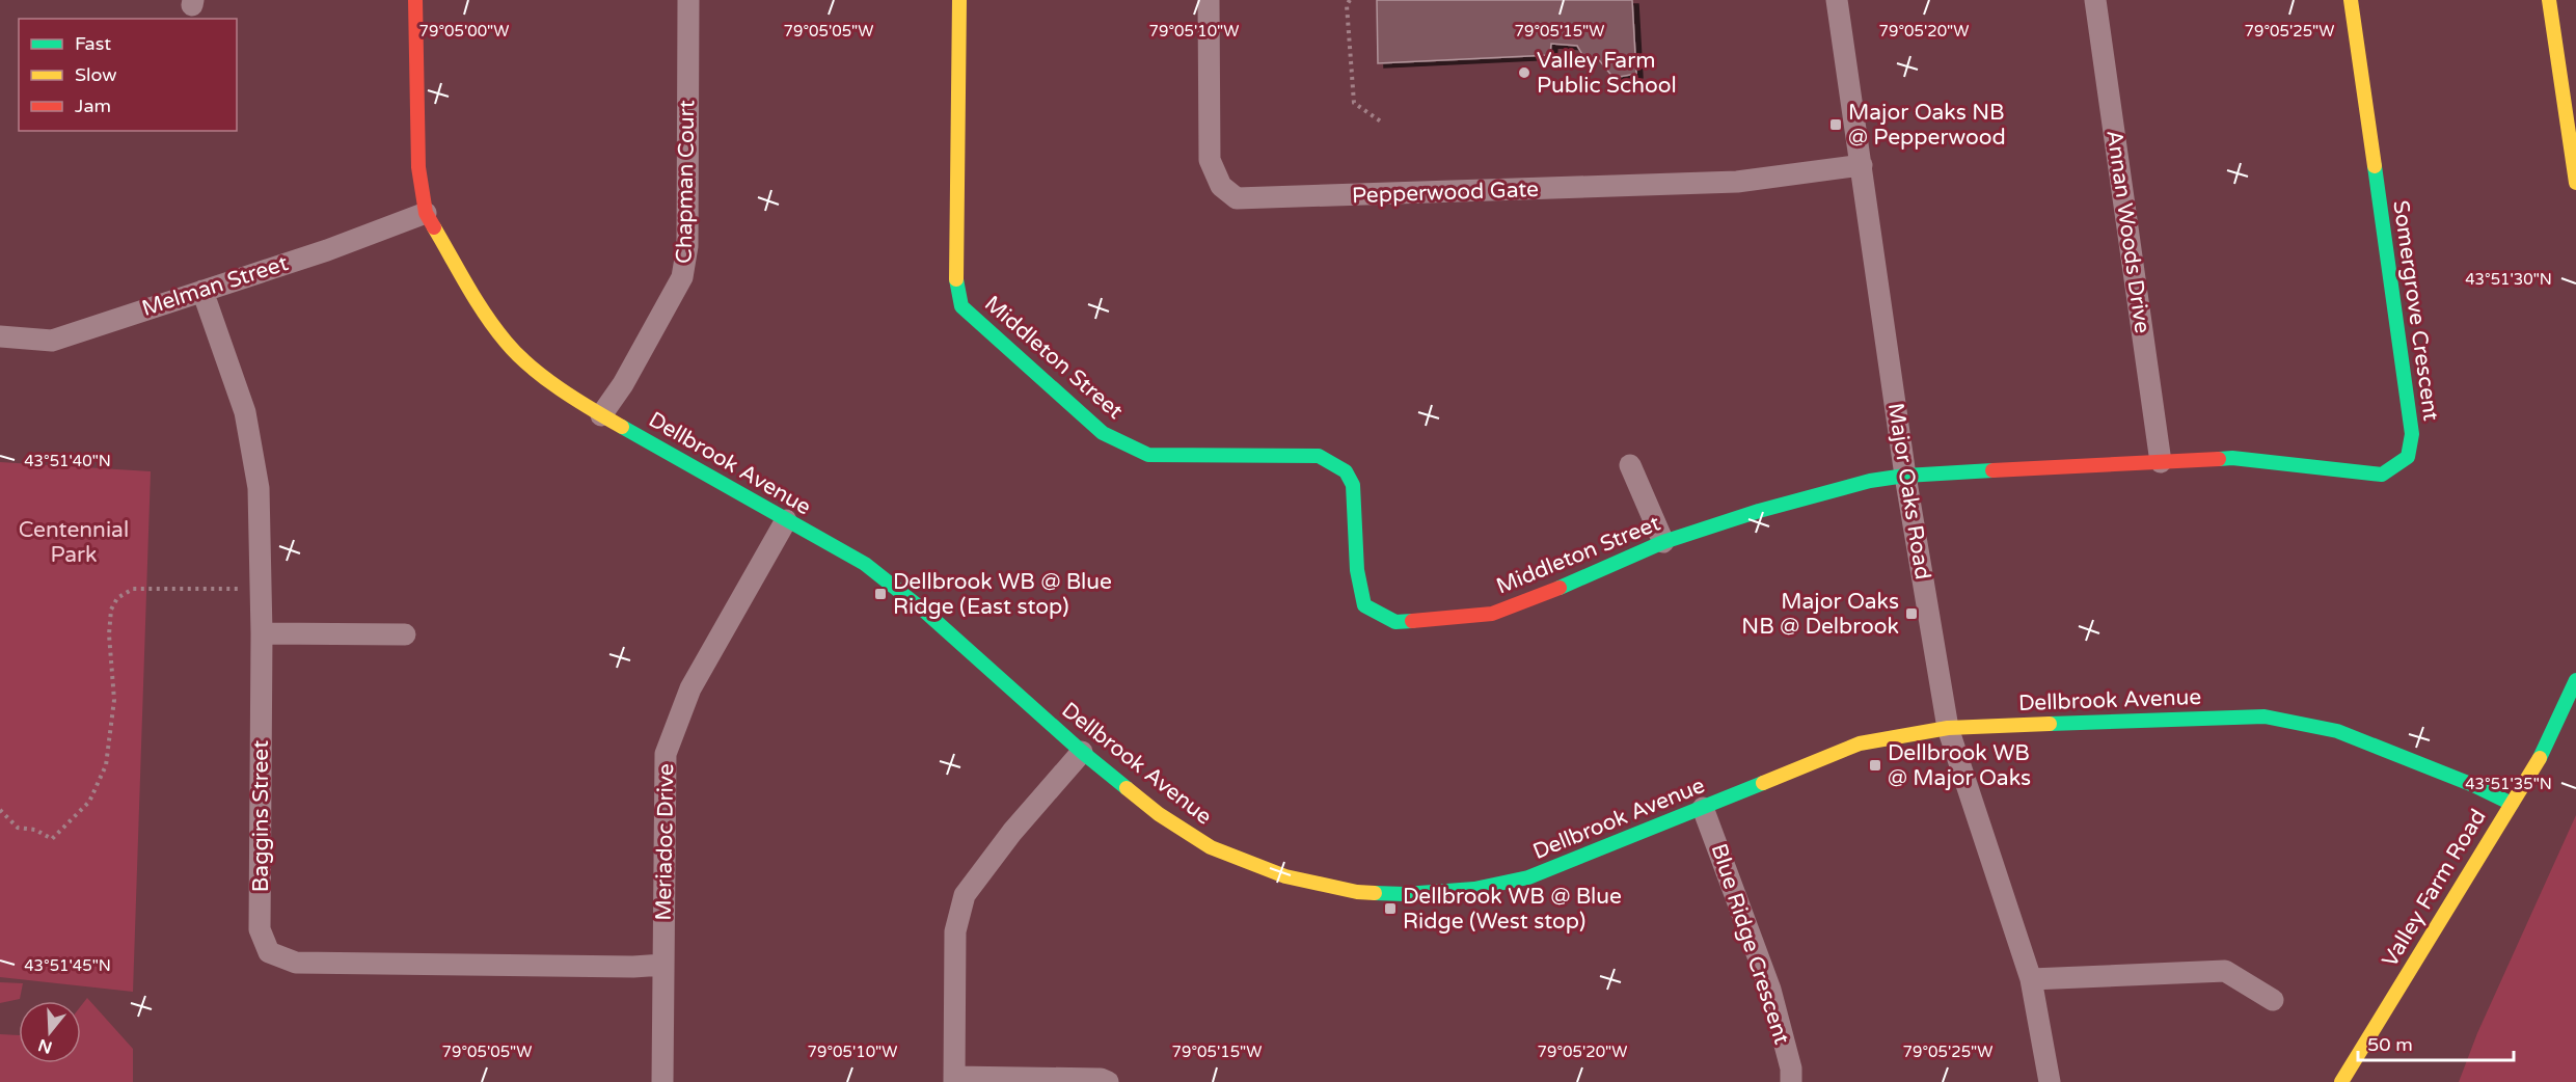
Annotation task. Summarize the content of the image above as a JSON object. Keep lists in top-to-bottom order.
{
  "streets": {
    "street": [
      "Chapman Court",
      "Pepperwood Gate",
      "Annan Woods Drive",
      "Melman Street",
      "Somergrove Crescent",
      "Middleton Street",
      "Dellbrook Avenue",
      "Major Oaks Road",
      "Baggins Street",
      "Meriadoc Drive",
      "Valley Farm Road",
      "Blue Ridge Crescent"
    ]
  },
  "crossings": [
    ["Chapman Court", "Dellbrook Avenue"],
    ["Pepperwood Gate", "Major Oaks Road"],
    ["Annan Woods Drive", "Somergrove Crescent"],
    ["Melman Street", "Dellbrook Avenue"],
    ["Melman Street", "Baggins Street"],
    ["Somergrove Crescent", "Middleton Street"],
    ["Somergrove Crescent", "Major Oaks Road"],
    ["Middleton Street", "Major Oaks Road"],
    ["Dellbrook Avenue", "Major Oaks Road"],
    ["Dellbrook Avenue", "Meriadoc Drive"],
    ["Dellbrook Avenue", "Valley Farm Road"],
    ["Dellbrook Avenue", "Blue Ridge Crescent"],
    ["Baggins Street", "Meriadoc Drive"]
  ],
  "parks": ["Centennial Park"],
  "places": {
    "other": ["Valley Farm Public School"],
    "transit": [
      "Major Oaks NB @ Pepperwood",
      "Dellbrook WB @ Blue Ridge (East stop)",
      "Major Oaks NB @ Delbrook",
      "Dellbrook WB @ Major Oaks",
      "Dellbrook WB @ Blue Ridge (West stop)"
    ]
  },
  "legend": ["Fast", "Slow", "Jam"],
  "scale_bar": "50 m",
  "north": "bottom",
  "coordinates": [
    "79°05'00\"W",
    "79°05'05\"W",
    "79°05'10\"W",
    "79°05'15\"W",
    "79°05'20\"W",
    "79°05'25\"W",
    "43°51'30\"N",
    "43°51'40\"N",
    "43°51'35\"N",
    "43°51'45\"N"
  ]
}
